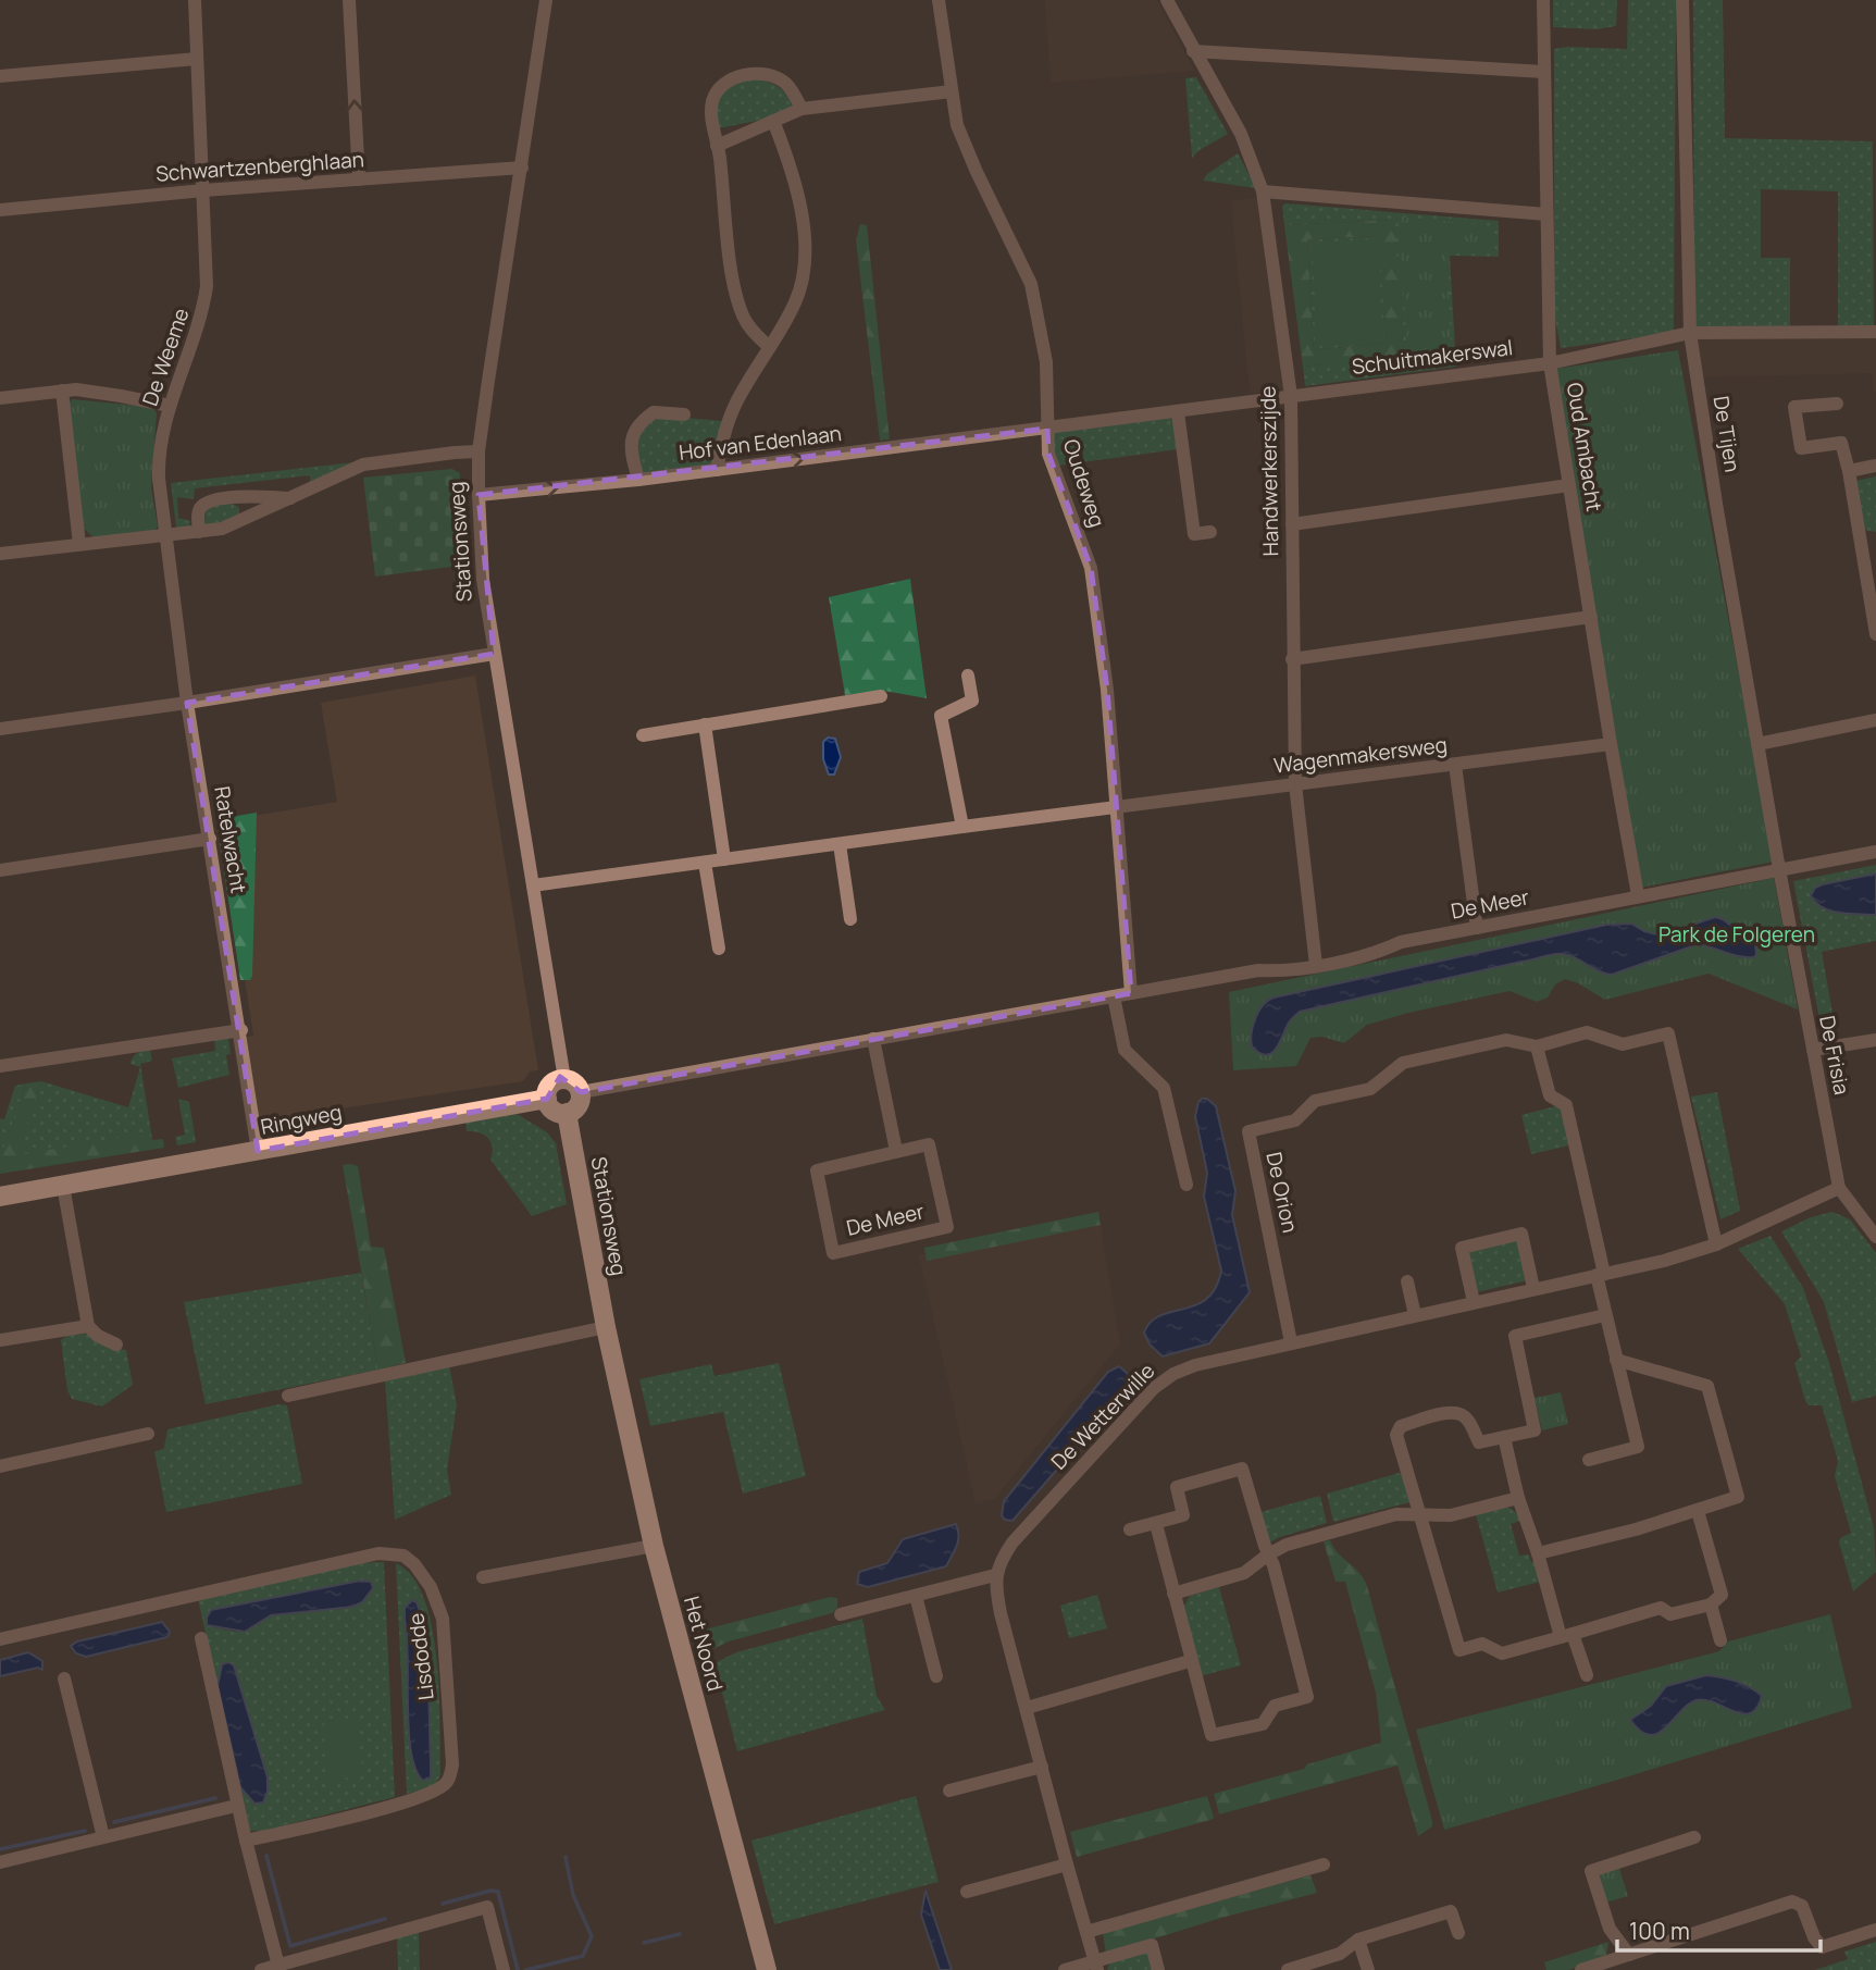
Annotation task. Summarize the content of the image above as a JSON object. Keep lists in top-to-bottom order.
{
  "streets": {
    "main road": ["Stationsweg", "Ringweg", "Het Noord"],
    "street": [
      "Schwartzenberghlaan",
      "De Weeme",
      "Schuitmakerswal",
      "De Tijen",
      "Hof van Edenlaan",
      "Oud Ambacht",
      "Handwerkerszijde",
      "Oudeweg",
      "Wagenmakersweg",
      "Ratelwacht",
      "De Meer",
      "De Frisia",
      "De Orion",
      "De Wetterwille",
      "Lisdodde"
    ]
  },
  "crossings": [
    ["Schwartzenberghlaan", "De Weeme"],
    ["Schwartzenberghlaan", "Stationsweg"],
    ["De Weeme", "Ratelwacht"],
    ["Schuitmakerswal", "De Tijen"],
    ["Schuitmakerswal", "Hof van Edenlaan"],
    ["Schuitmakerswal", "Oud Ambacht"],
    ["Schuitmakerswal", "Handwerkerszijde"],
    ["Schuitmakerswal", "Oudeweg"],
    ["De Tijen", "De Meer"],
    ["De Tijen", "De Frisia"],
    ["Hof van Edenlaan", "Oudeweg"],
    ["Hof van Edenlaan", "Stationsweg"],
    ["Oud Ambacht", "Wagenmakersweg"],
    ["Oud Ambacht", "De Meer"],
    ["Handwerkerszijde", "Wagenmakersweg"],
    ["Handwerkerszijde", "De Meer"],
    ["Oudeweg", "Wagenmakersweg"],
    ["Oudeweg", "De Meer"],
    ["Stationsweg", "Wagenmakersweg"],
    ["Stationsweg", "De Meer"],
    ["Stationsweg", "Ringweg"],
    ["Stationsweg", "Het Noord"],
    ["Ratelwacht", "Ringweg"],
    ["De Meer", "De Frisia"],
    ["De Meer", "Ringweg"],
    ["De Frisia", "De Wetterwille"],
    ["De Orion", "De Wetterwille"]
  ],
  "one_way": ["Hof van Edenlaan"],
  "parks": ["Park de Folgeren"],
  "scale_bar": "100 m"
}
